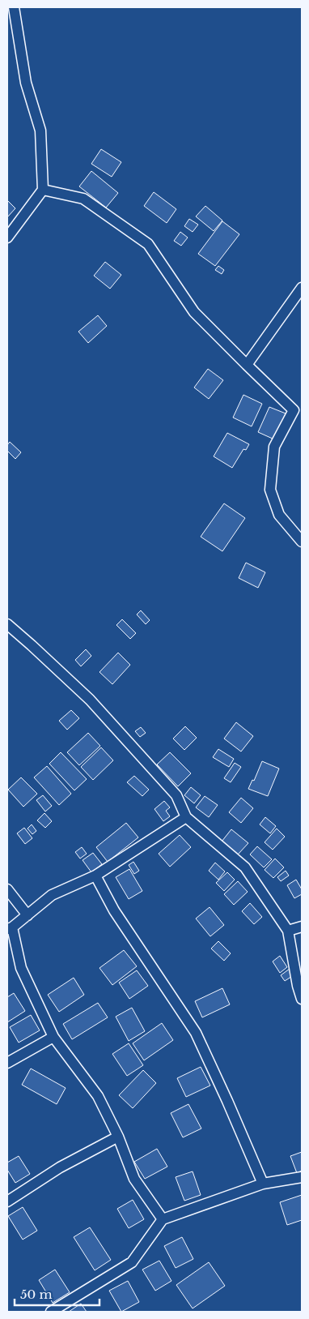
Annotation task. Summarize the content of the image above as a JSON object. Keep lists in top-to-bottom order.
{
  "scale_bar": "50 m"
}
